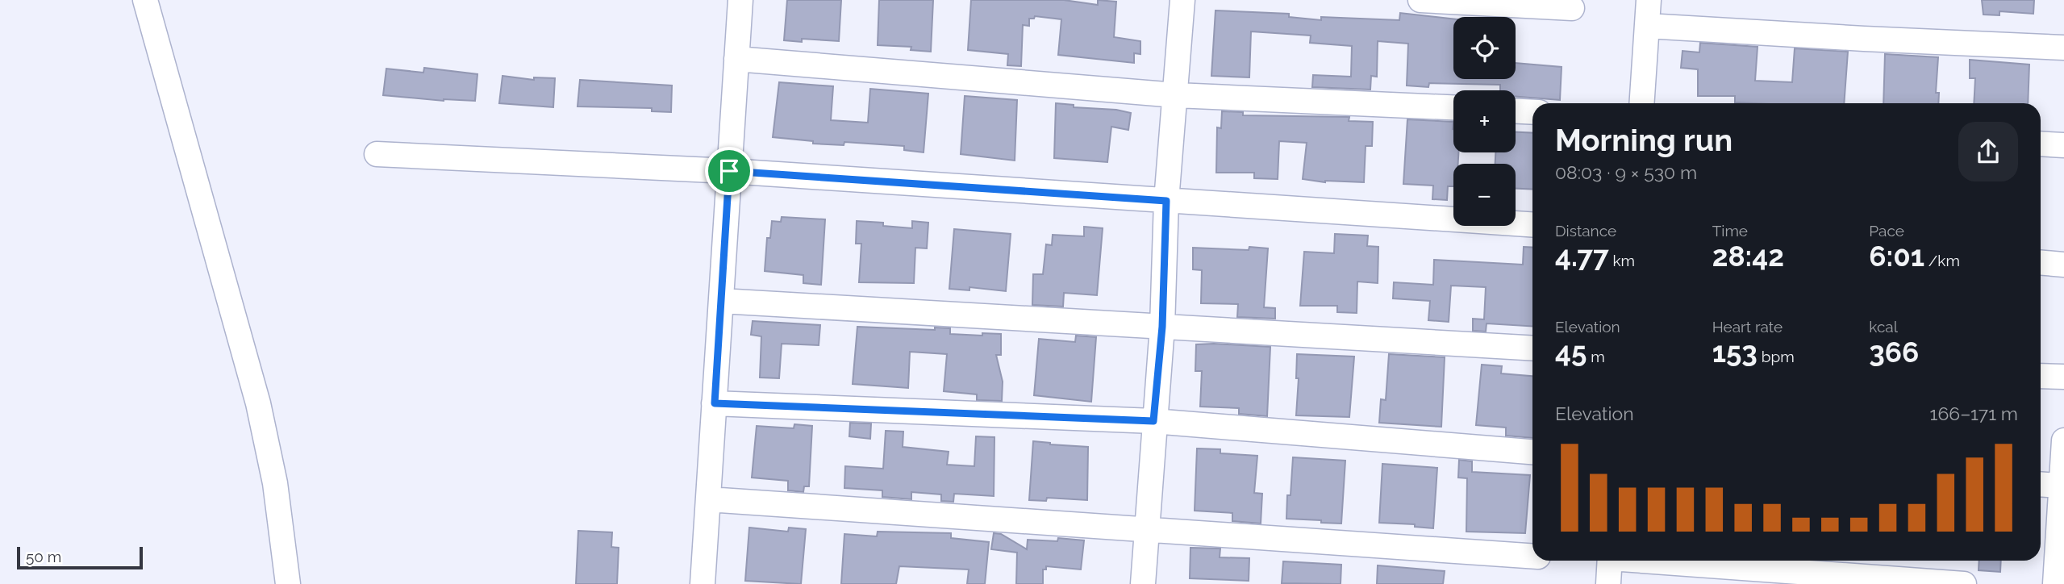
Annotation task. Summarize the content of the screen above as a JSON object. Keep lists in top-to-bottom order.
{
  "scale_bar": "50 m",
  "page": {
    "map_buttons": ["+", "−"],
    "heading": ["Morning run", "08:03 · 9 × 530 m"],
    "stats": [
      ["Distance", "4.77 km"],
      ["Time", "28:42"],
      ["Pace", "6:01 /km"],
      ["Elevation", "45 m"],
      ["Heart rate", "153 bpm"],
      ["kcal", "366"]
    ],
    "chart": ["Elevation", "166–171 m"],
    "scale": "50 m"
  }
}
